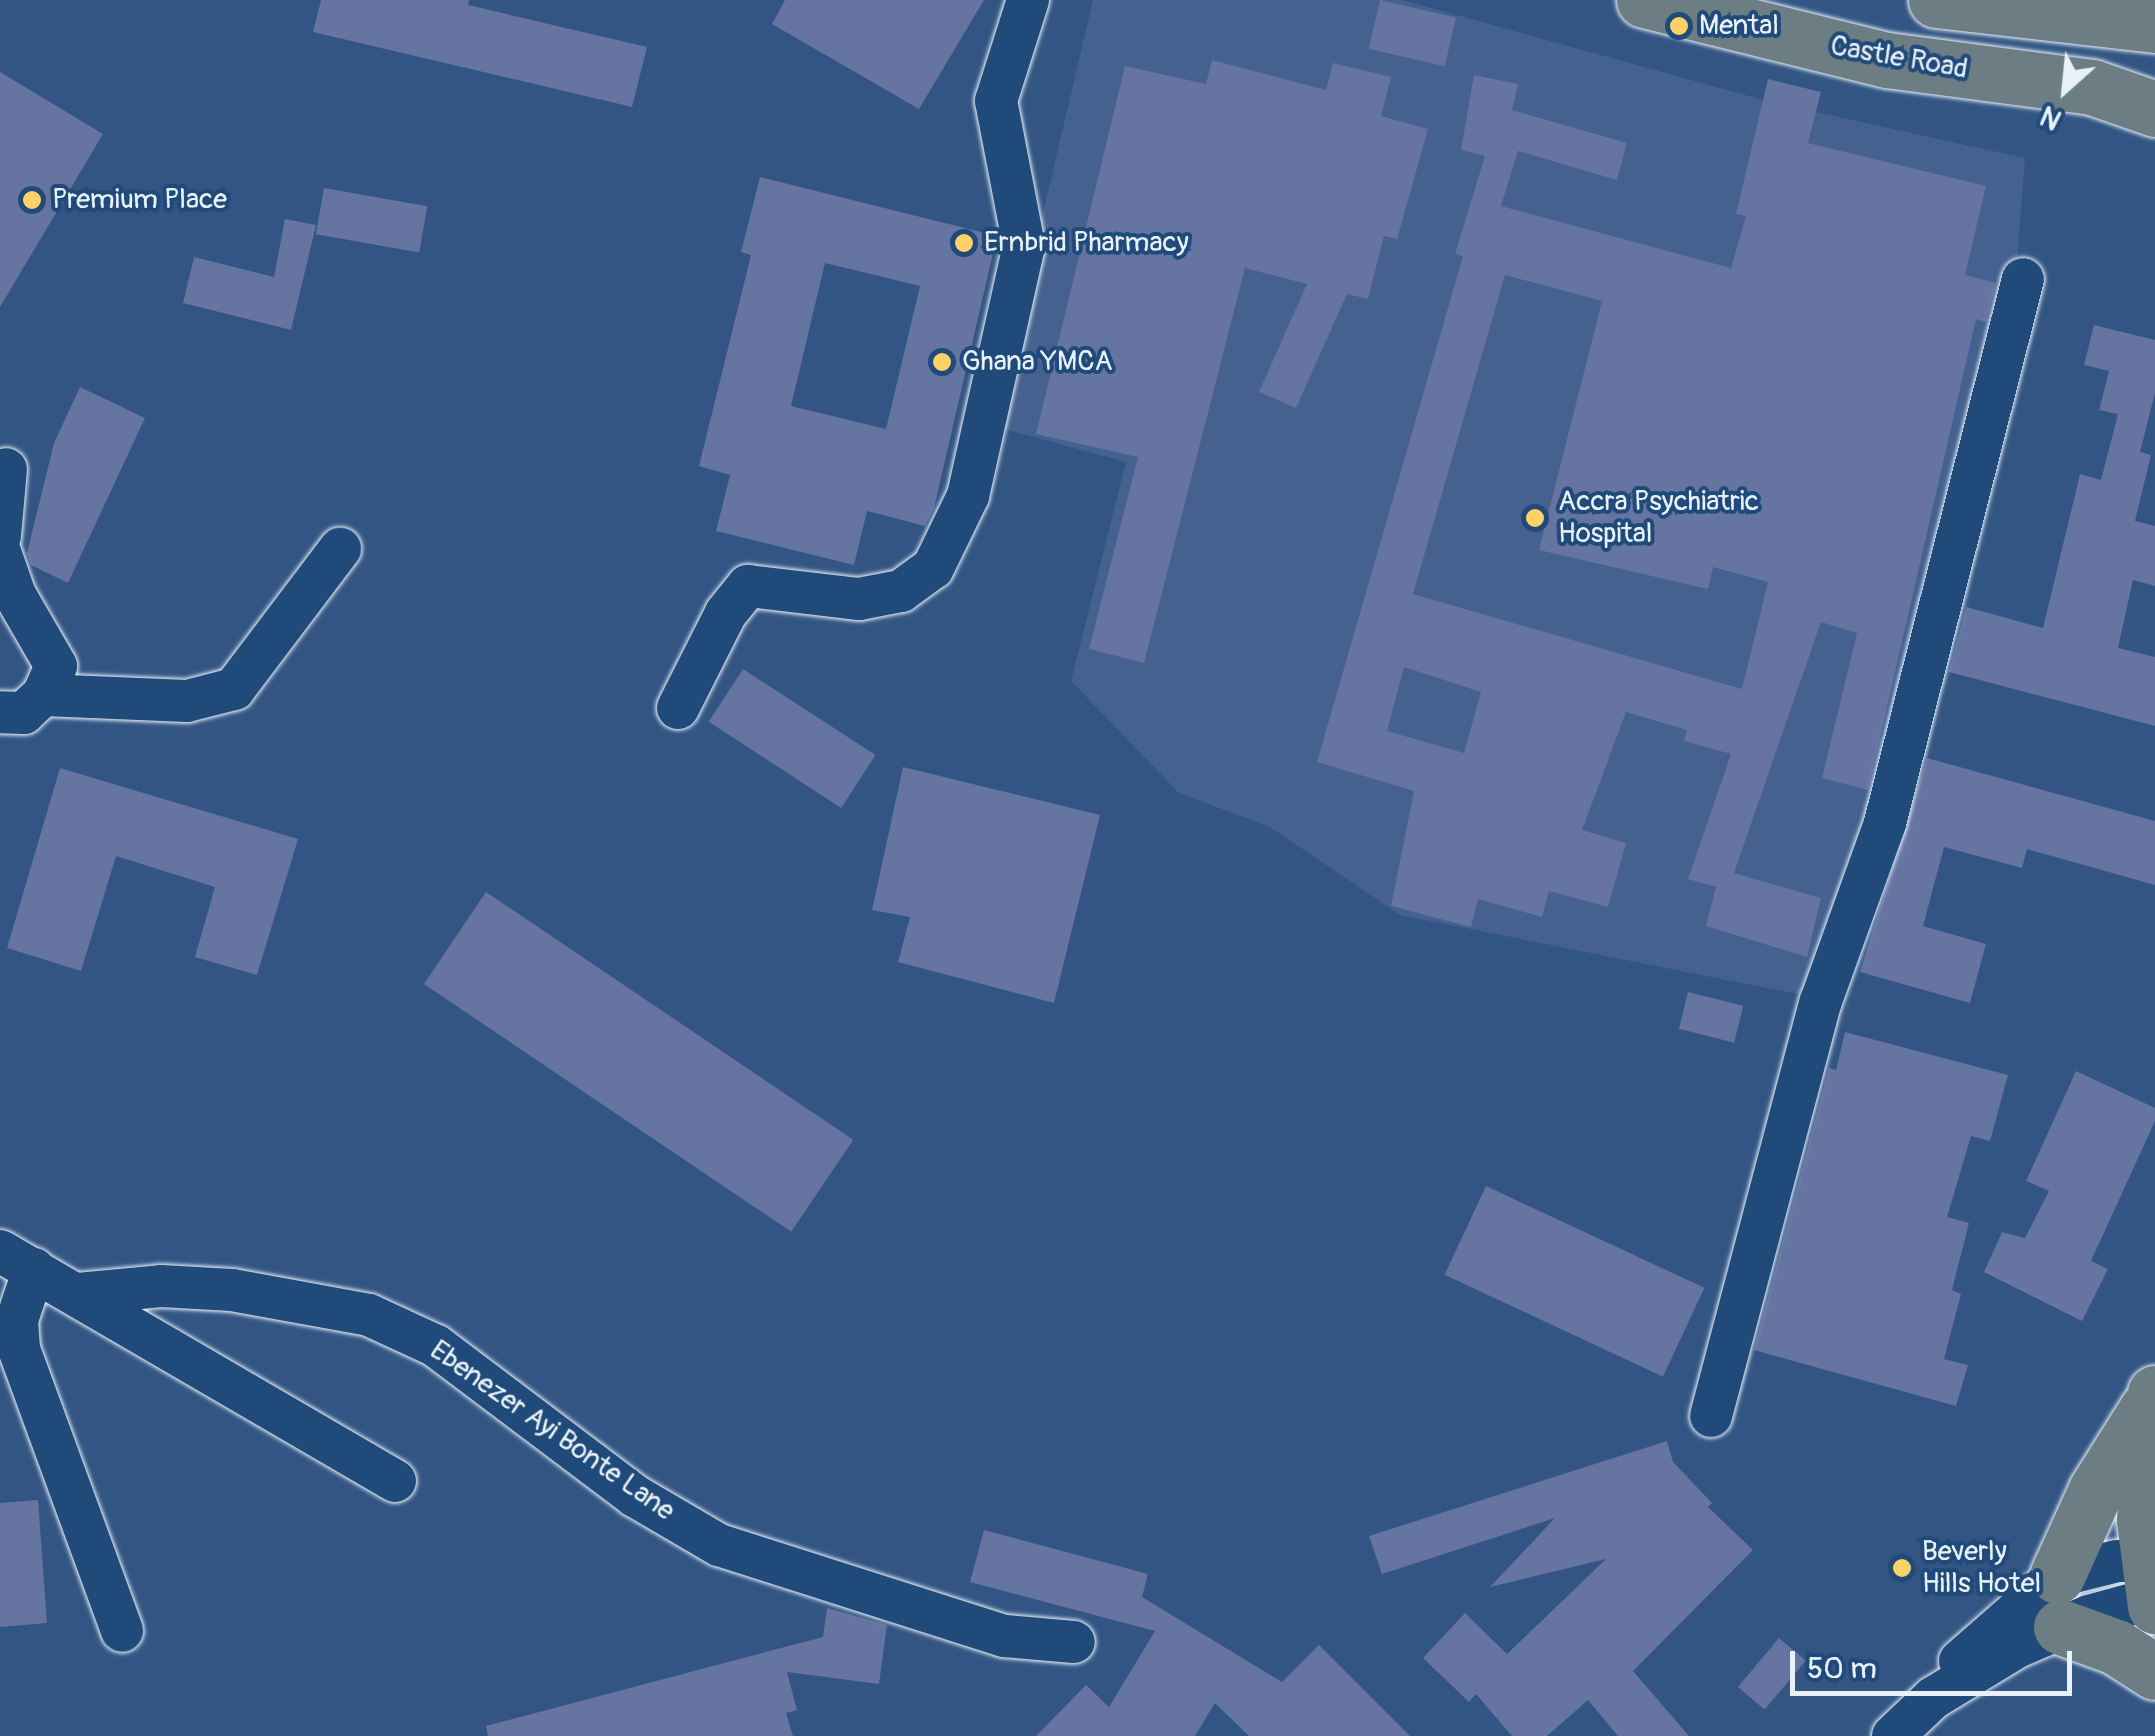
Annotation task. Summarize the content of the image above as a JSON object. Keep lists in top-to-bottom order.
{
  "streets": {
    "main road": ["Castle Road"],
    "street": ["Ebenezer Ayi Bonte Lane"]
  },
  "places": [
    "Mental",
    "Premium Place",
    "Ernbrid Pharmacy",
    "Ghana YMCA",
    "Accra Psychiatric Hospital",
    "Beverly Hills Hotel"
  ],
  "scale_bar": "50 m",
  "north": "bottom left"
}
